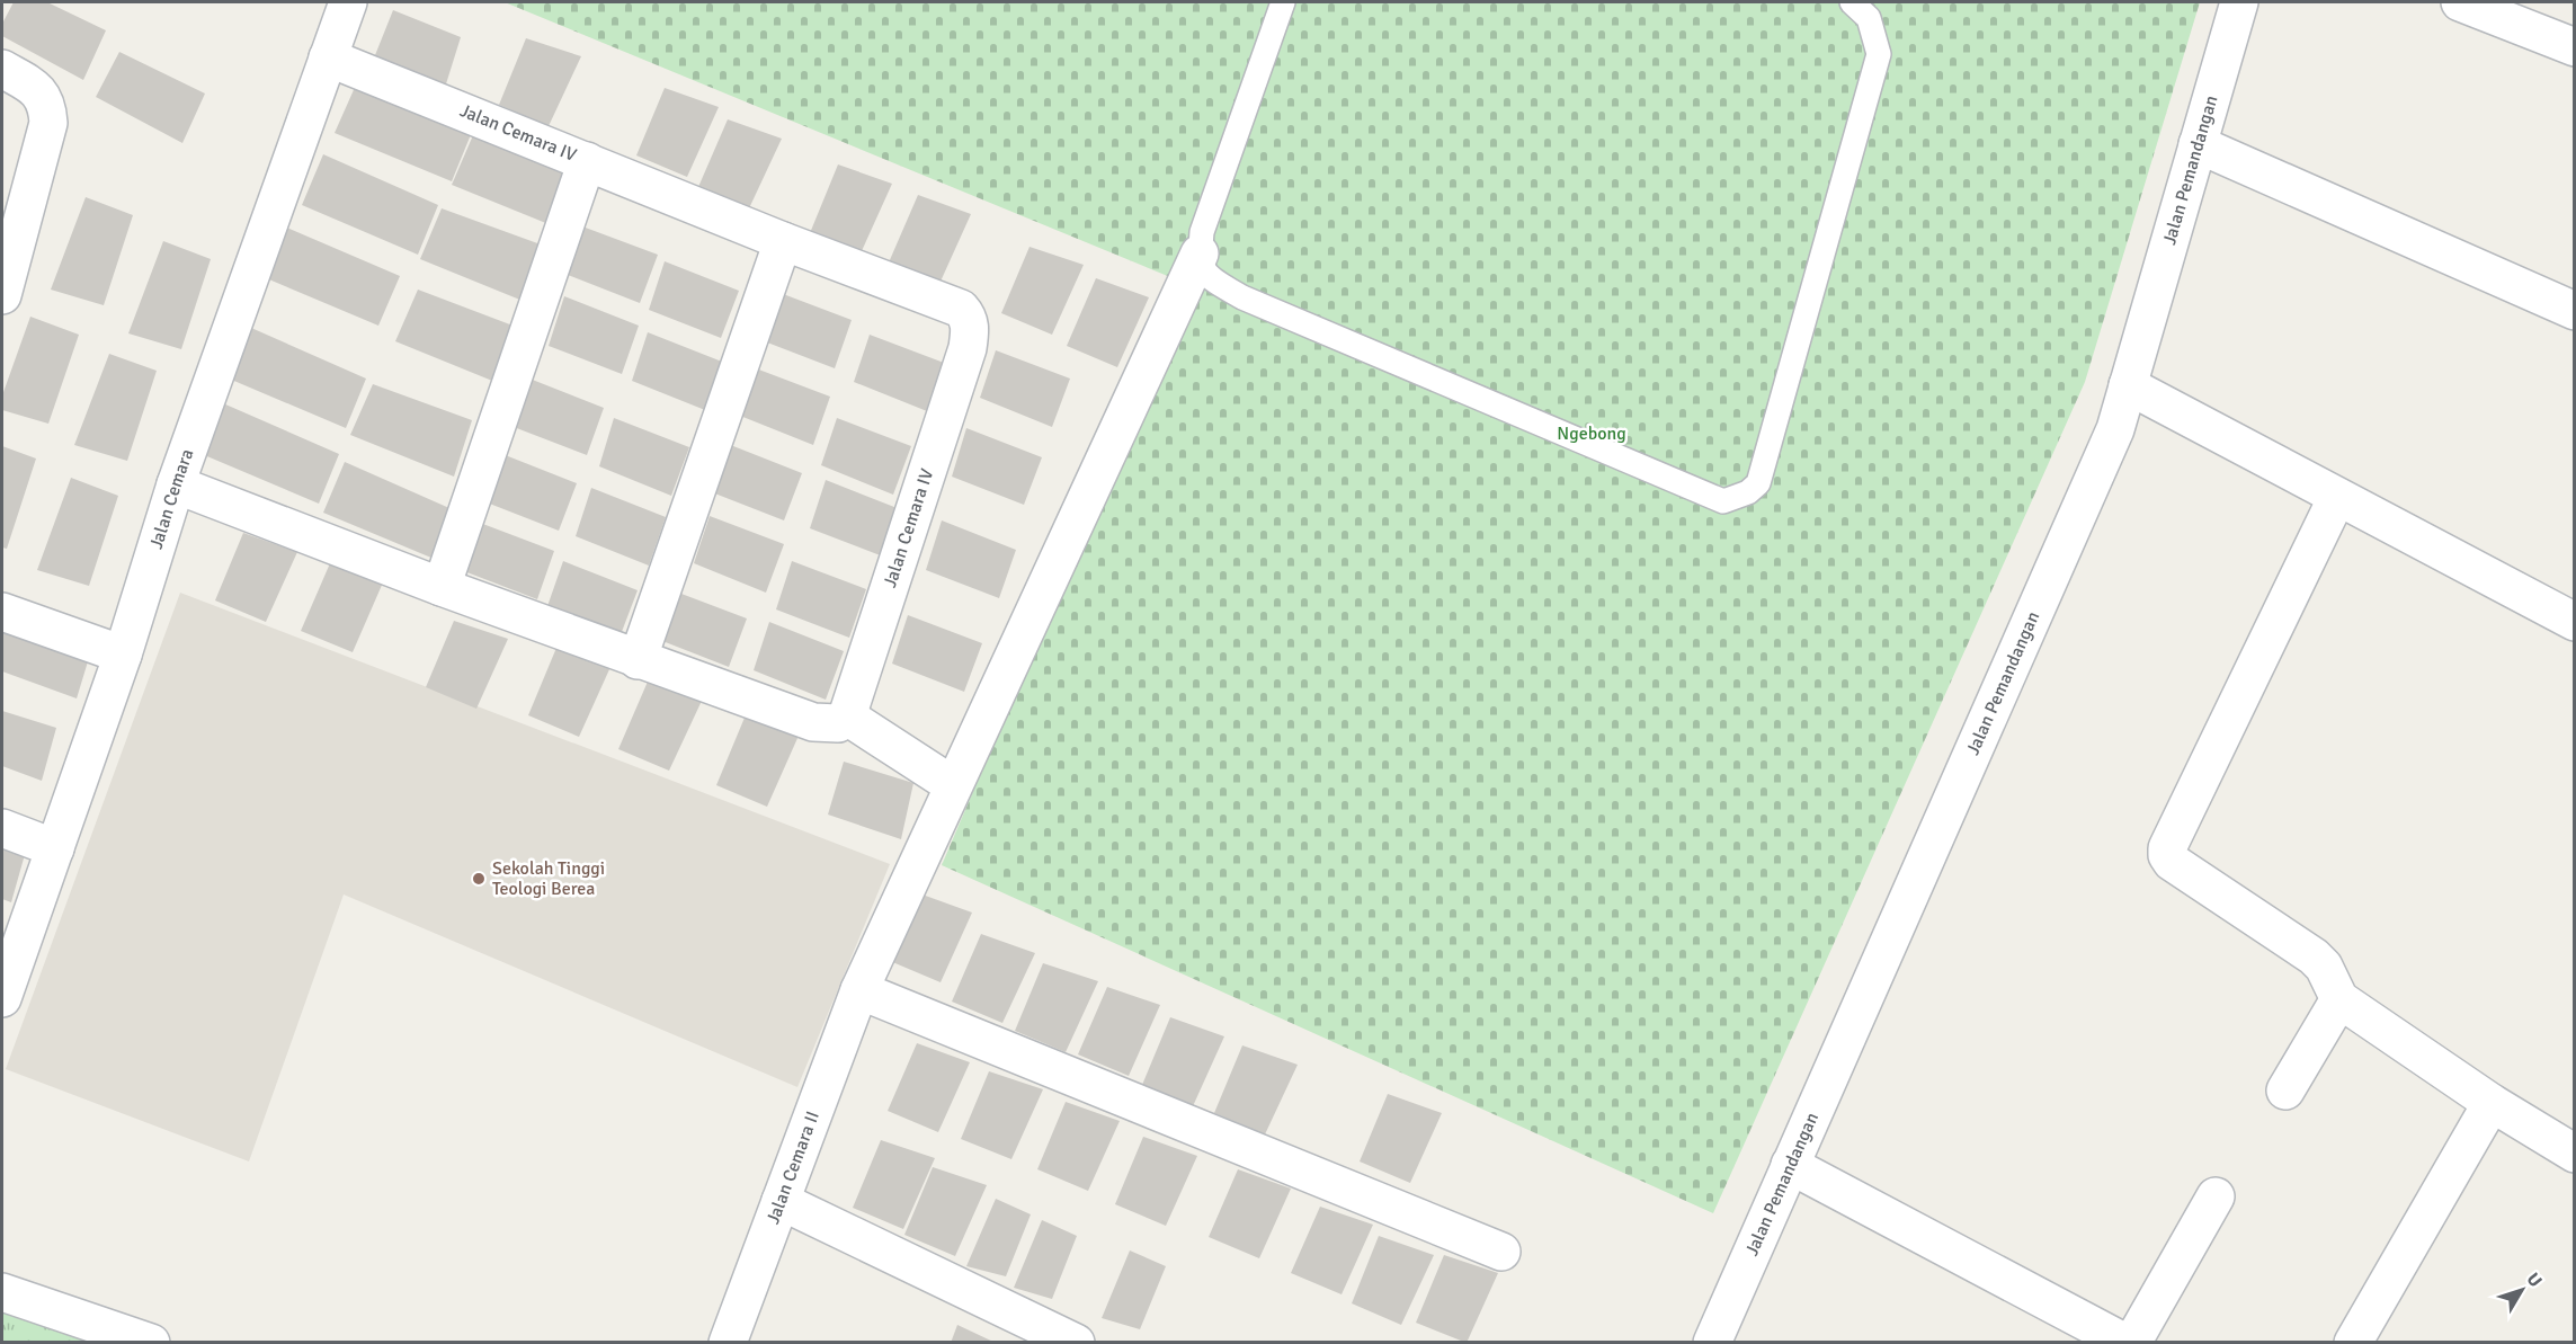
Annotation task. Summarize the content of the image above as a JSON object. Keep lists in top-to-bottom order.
{
  "streets": {
    "street": [
      "Jalan Cemara IV",
      "Jalan Pemandangan",
      "Jalan Cemara",
      "Jalan Cemara II"
    ]
  },
  "crossings": [
    ["Jalan Cemara IV", "Jalan Cemara"]
  ],
  "parks": ["Ngebong"],
  "places": ["Sekolah Tinggi Teologi Berea"],
  "north": "top right"
}
